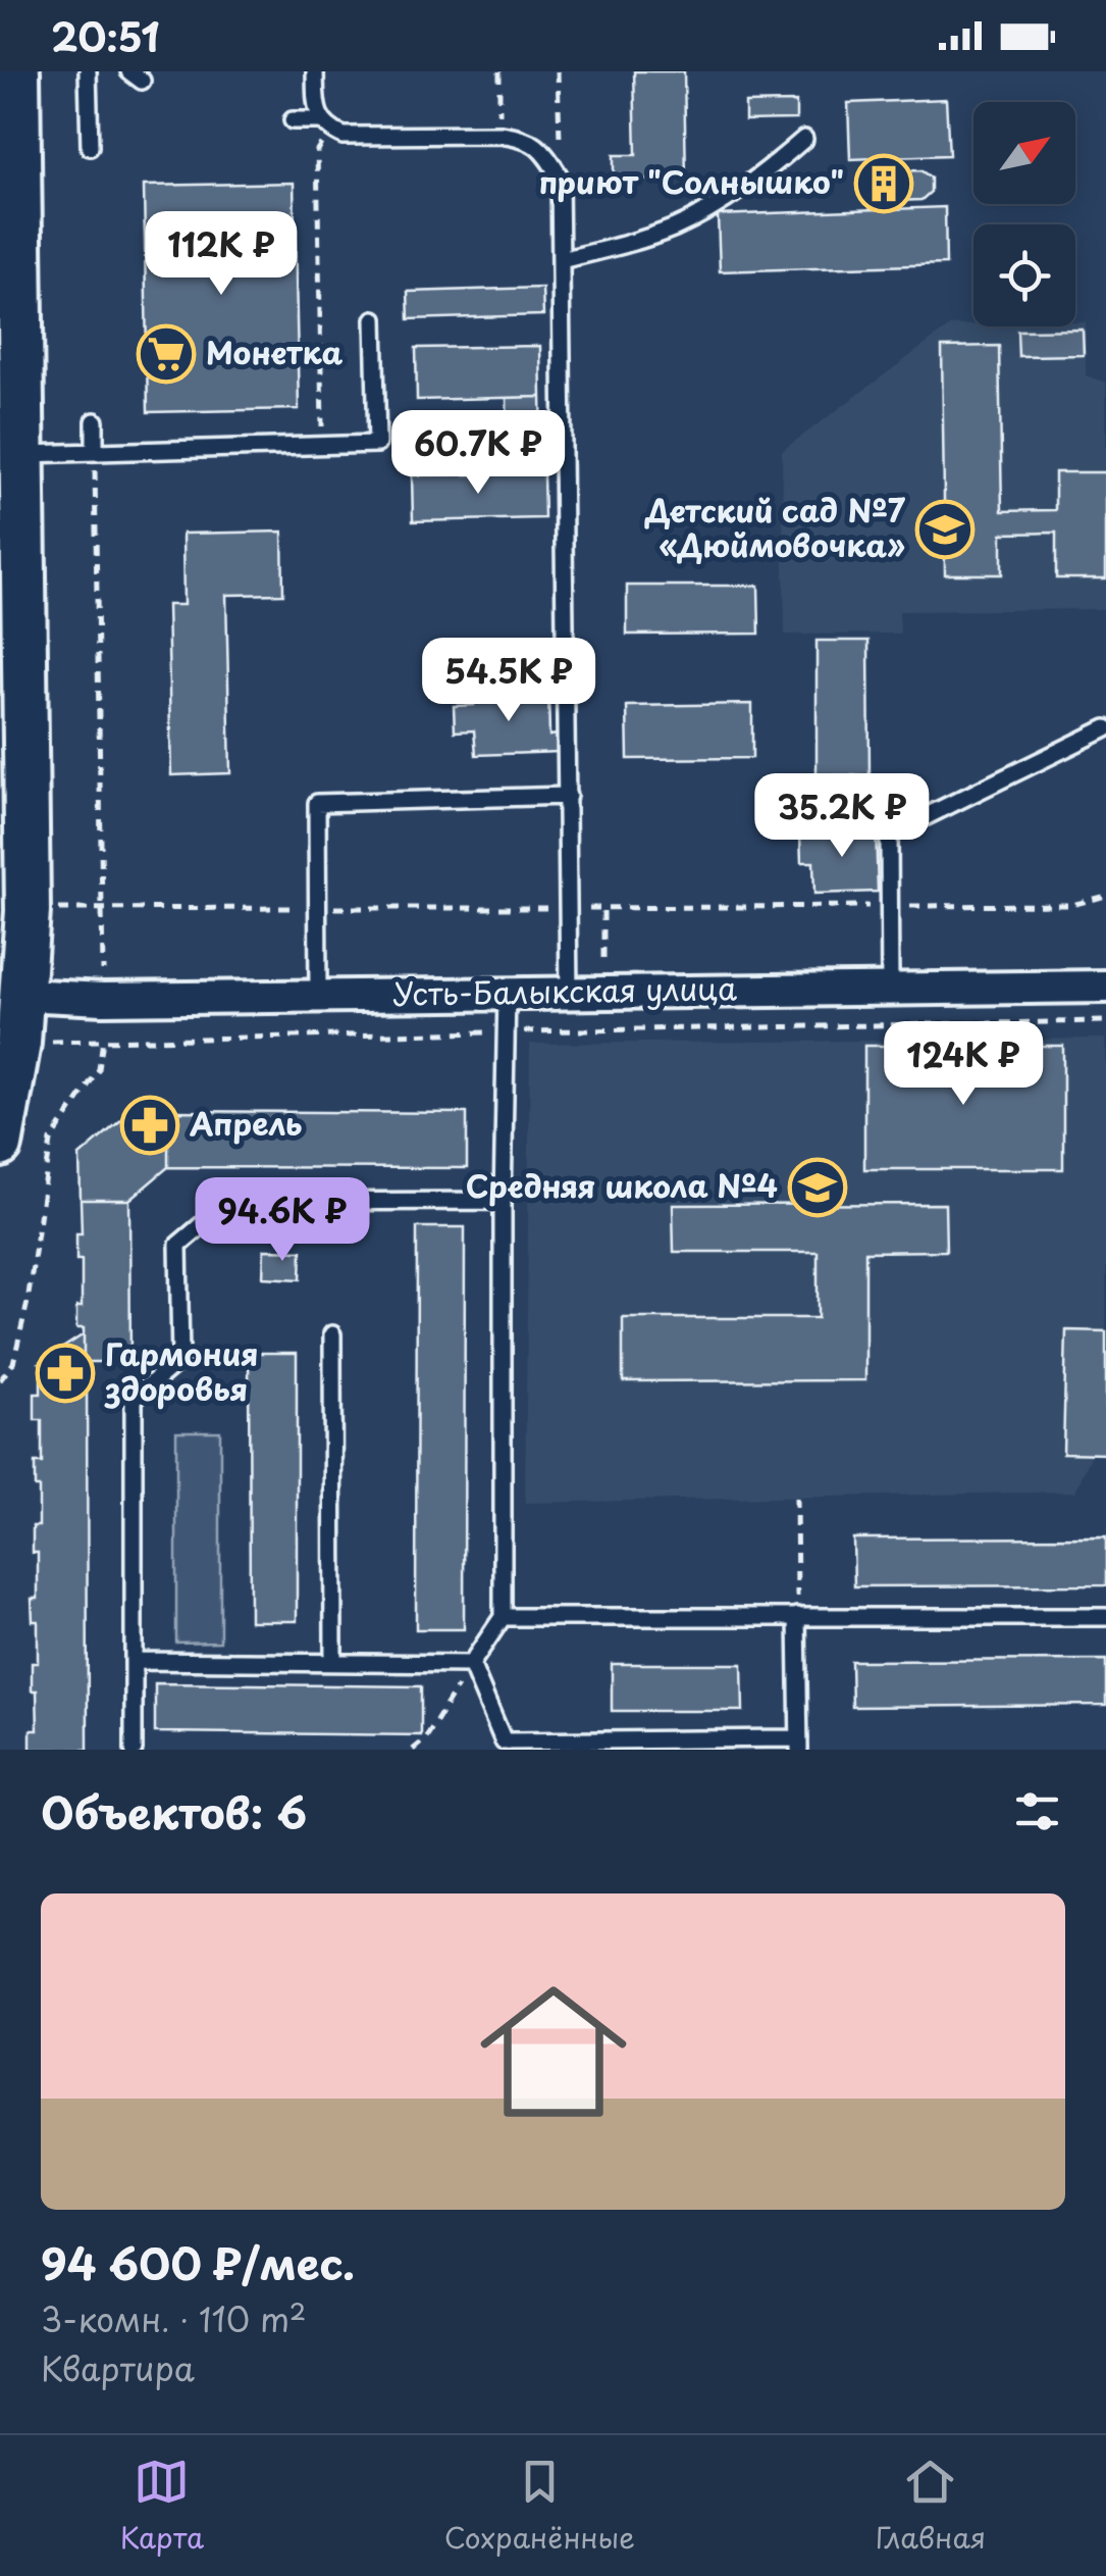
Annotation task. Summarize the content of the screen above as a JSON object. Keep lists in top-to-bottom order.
{
  "streets": {
    "street": ["Усть-Балыкская улица"]
  },
  "places": {
    "building": ["приют \"Солнышко\""],
    "supermarket": ["Монетка"],
    "school or university": ["Детский сад №7 «Дюймовочка»", "Средняя школа №4"],
    "pharmacy": ["Апрель", "Гармония здоровья"]
  },
  "north": "top right",
  "page": {
    "status": "20:51",
    "price": [
      "112K ₽",
      "60.7K ₽",
      "54.5K ₽",
      "35.2K ₽",
      "124K ₽",
      "94.6K ₽"
    ],
    "heading": "Объектов: 6",
    "list": [
      {
        "name": "94 600 ₽/мес.",
        "note": "3-комн. · 110 m² · Квартира"
      }
    ],
    "tabs": ["Карта", "Сохранённые", "Главная"]
  }
}
